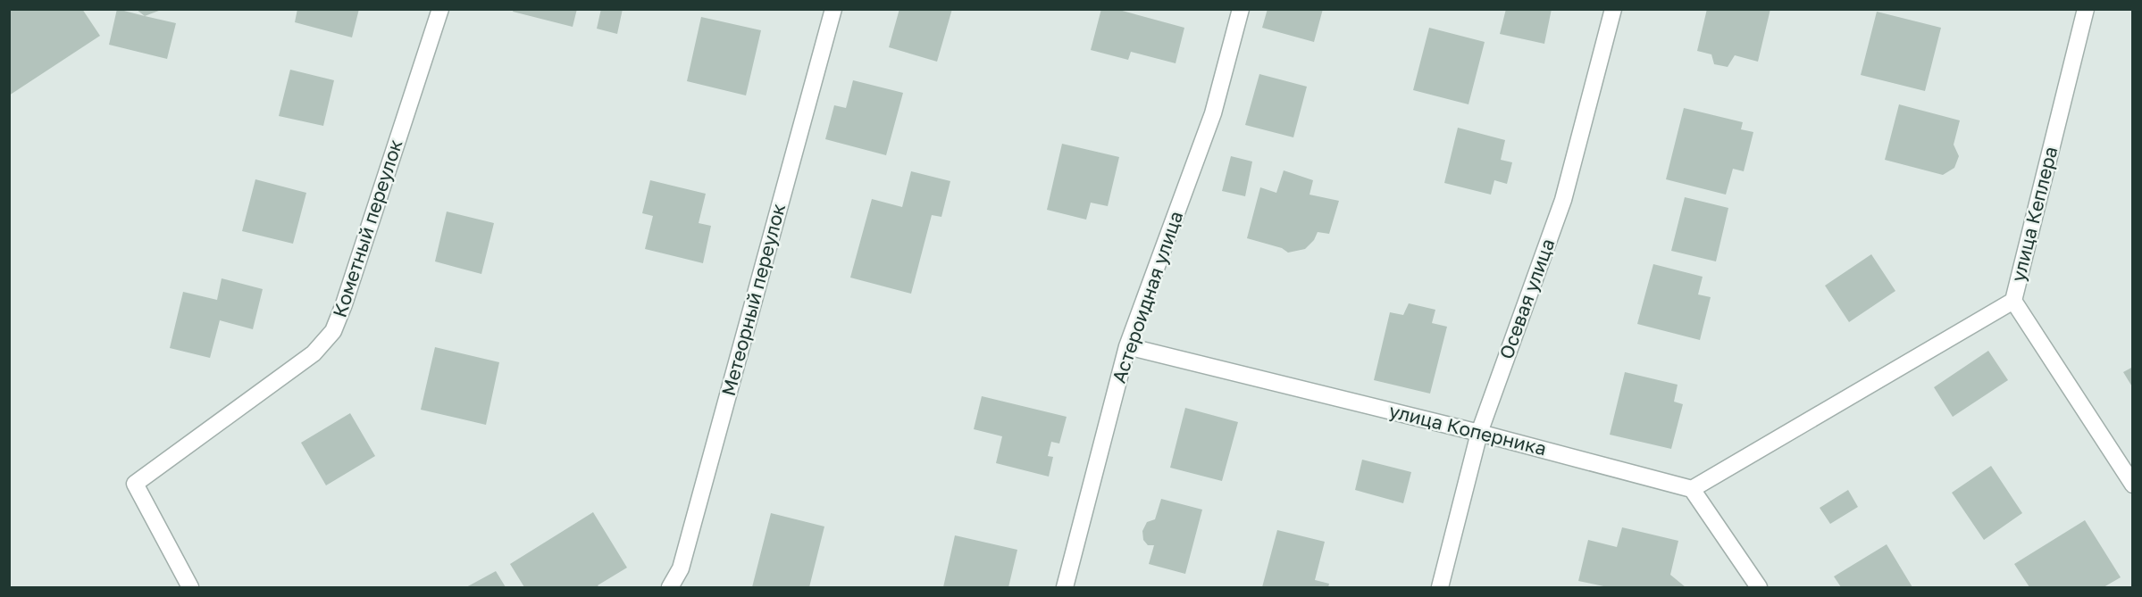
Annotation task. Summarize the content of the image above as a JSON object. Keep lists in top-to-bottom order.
{
  "streets": {
    "street": [
      "улица Кеплера",
      "Кометный переулок",
      "Астероидная улица",
      "Осевая улица",
      "Метеорный переулок",
      "улица Коперника"
    ]
  },
  "crossings": [
    ["Астероидная улица", "улица Коперника"],
    ["Осевая улица", "улица Коперника"]
  ]
}
